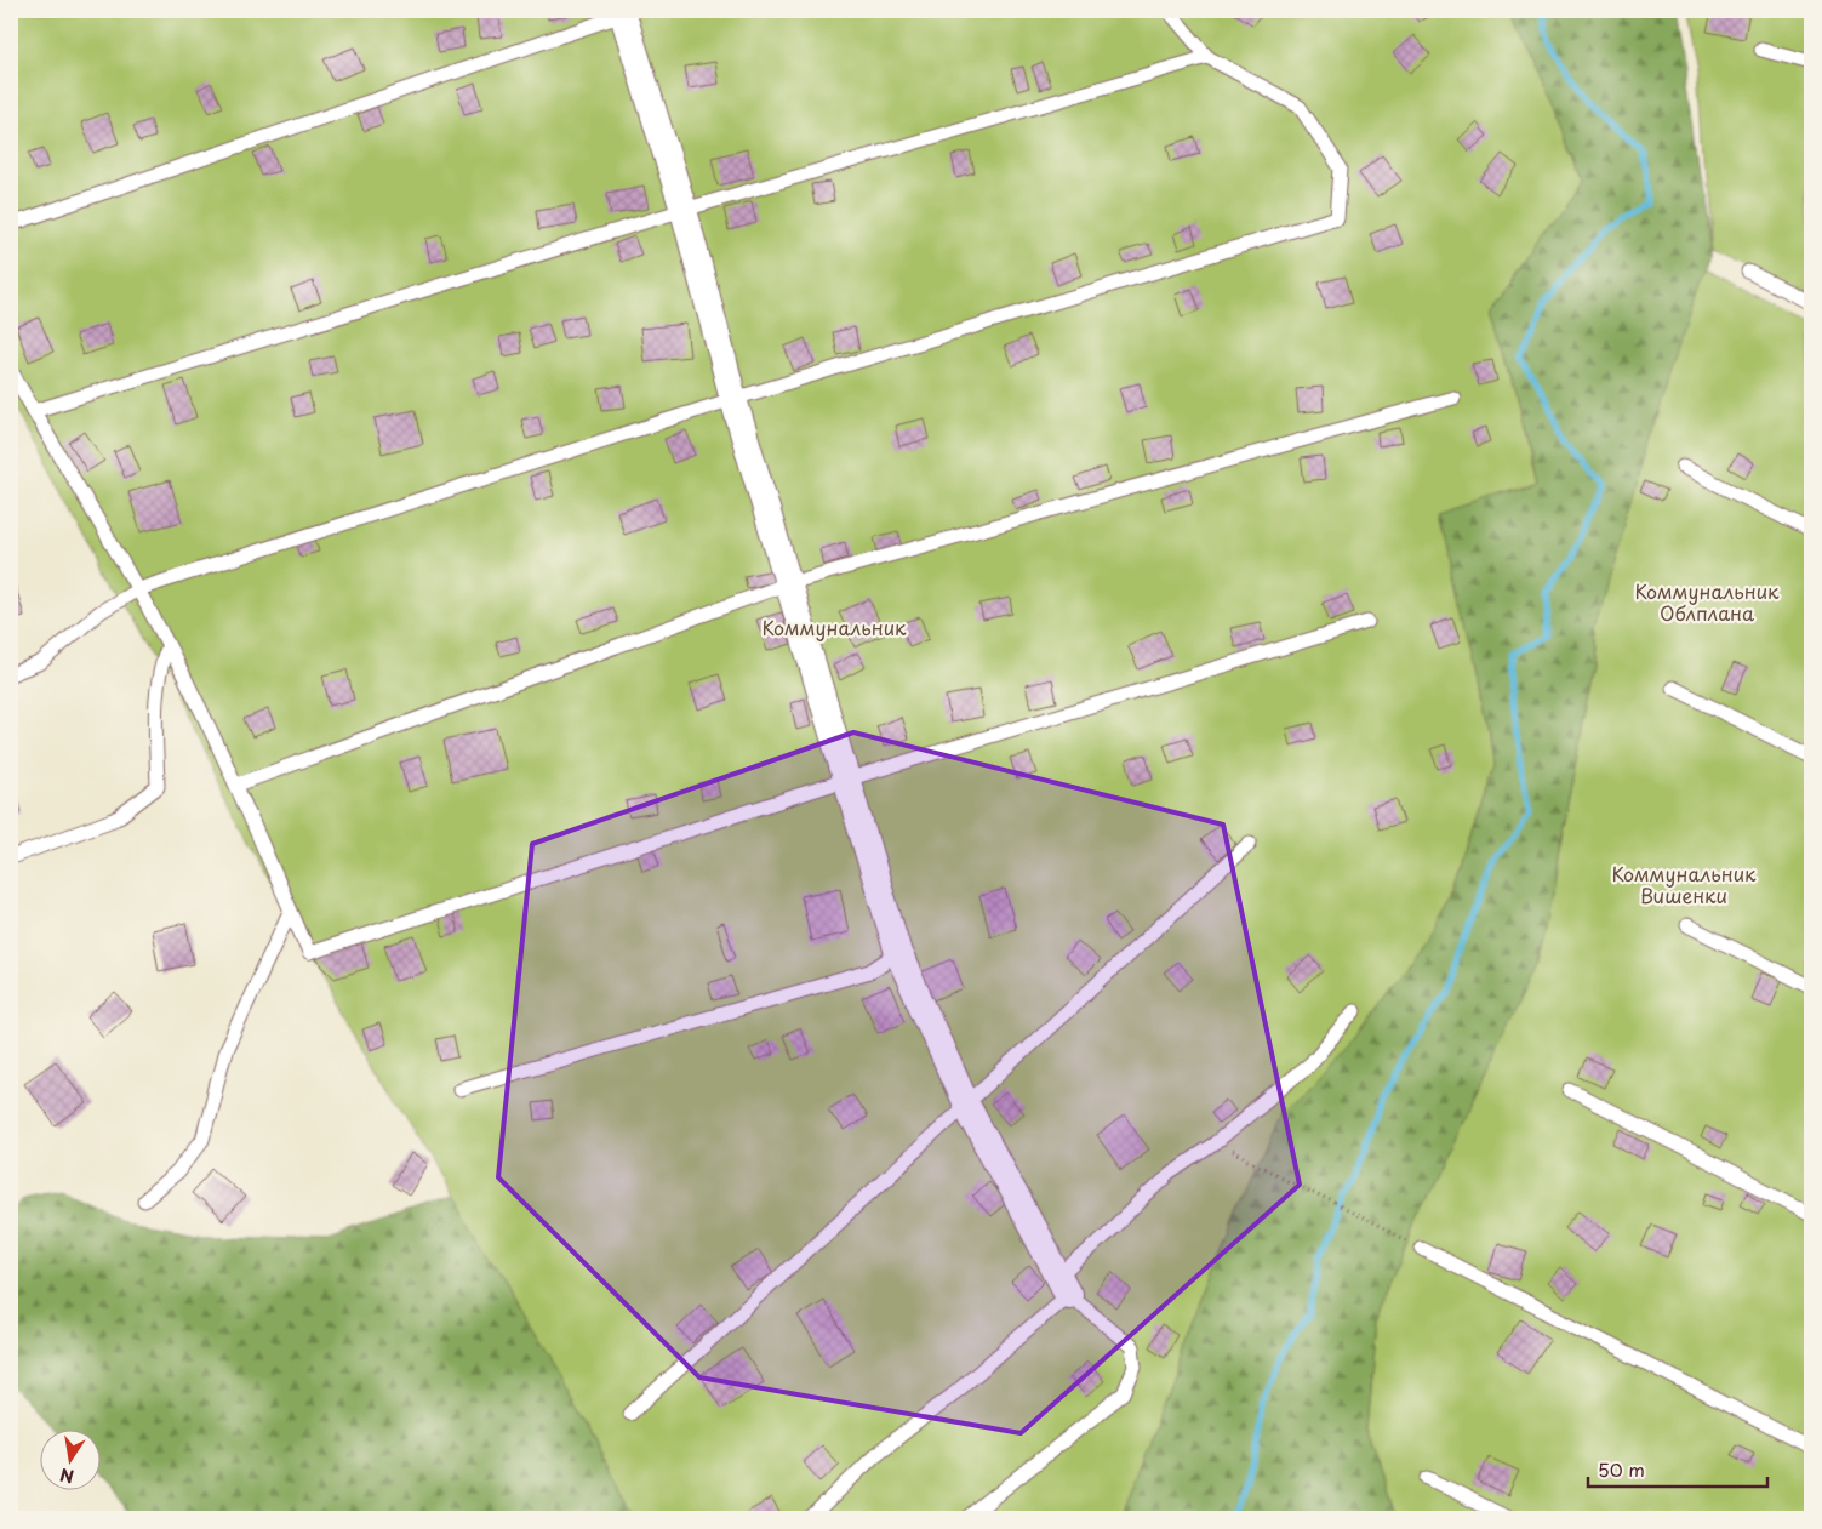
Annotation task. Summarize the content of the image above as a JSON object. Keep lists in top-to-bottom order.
{
  "parks": ["Коммунальник Облплана", "Коммунальник", "Коммунальник Вишенки"],
  "scale_bar": "50 m",
  "north": "bottom"
}
